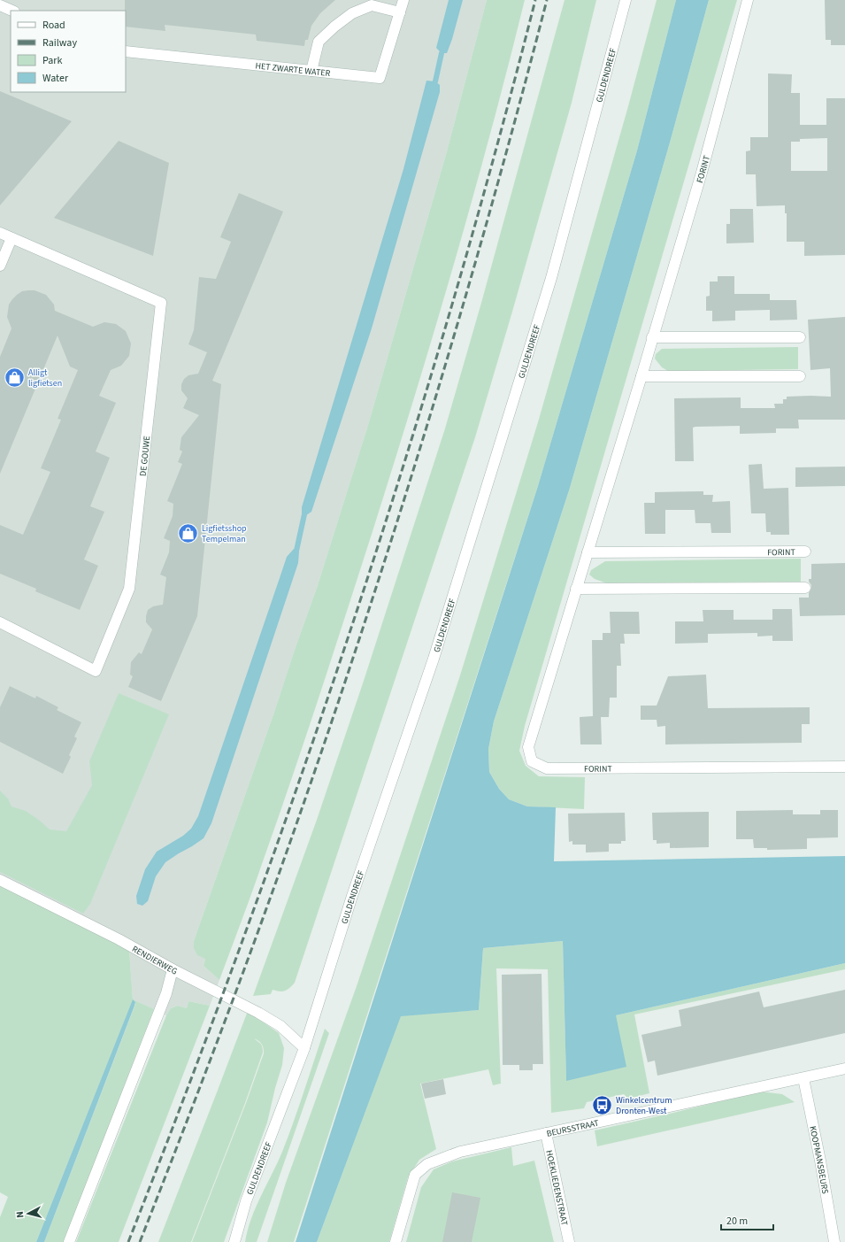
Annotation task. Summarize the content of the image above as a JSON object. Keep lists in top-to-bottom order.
{
  "streets": {
    "street": [
      "HET ZWARTE WATER",
      "GULDENDREEF",
      "FORINT",
      "DE GOUWE",
      "RENDIERWEG",
      "BEURSSTRAAT",
      "KOOPMANSBEURS",
      "HOEKLIEDENSTRAAT"
    ]
  },
  "crossings": [
    ["GULDENDREEF", "RENDIERWEG"],
    ["BEURSSTRAAT", "KOOPMANSBEURS"],
    ["BEURSSTRAAT", "HOEKLIEDENSTRAAT"]
  ],
  "places": {
    "shop": ["Alligt ligfietsen", "Ligfietsshop Tempelman"],
    "bus stop": ["Winkelcentrum Dronten-West"]
  },
  "legend": [
    "Road",
    "Railway",
    "Park",
    "Water"
  ],
  "scale_bar": "20 m",
  "north": "left"
}
